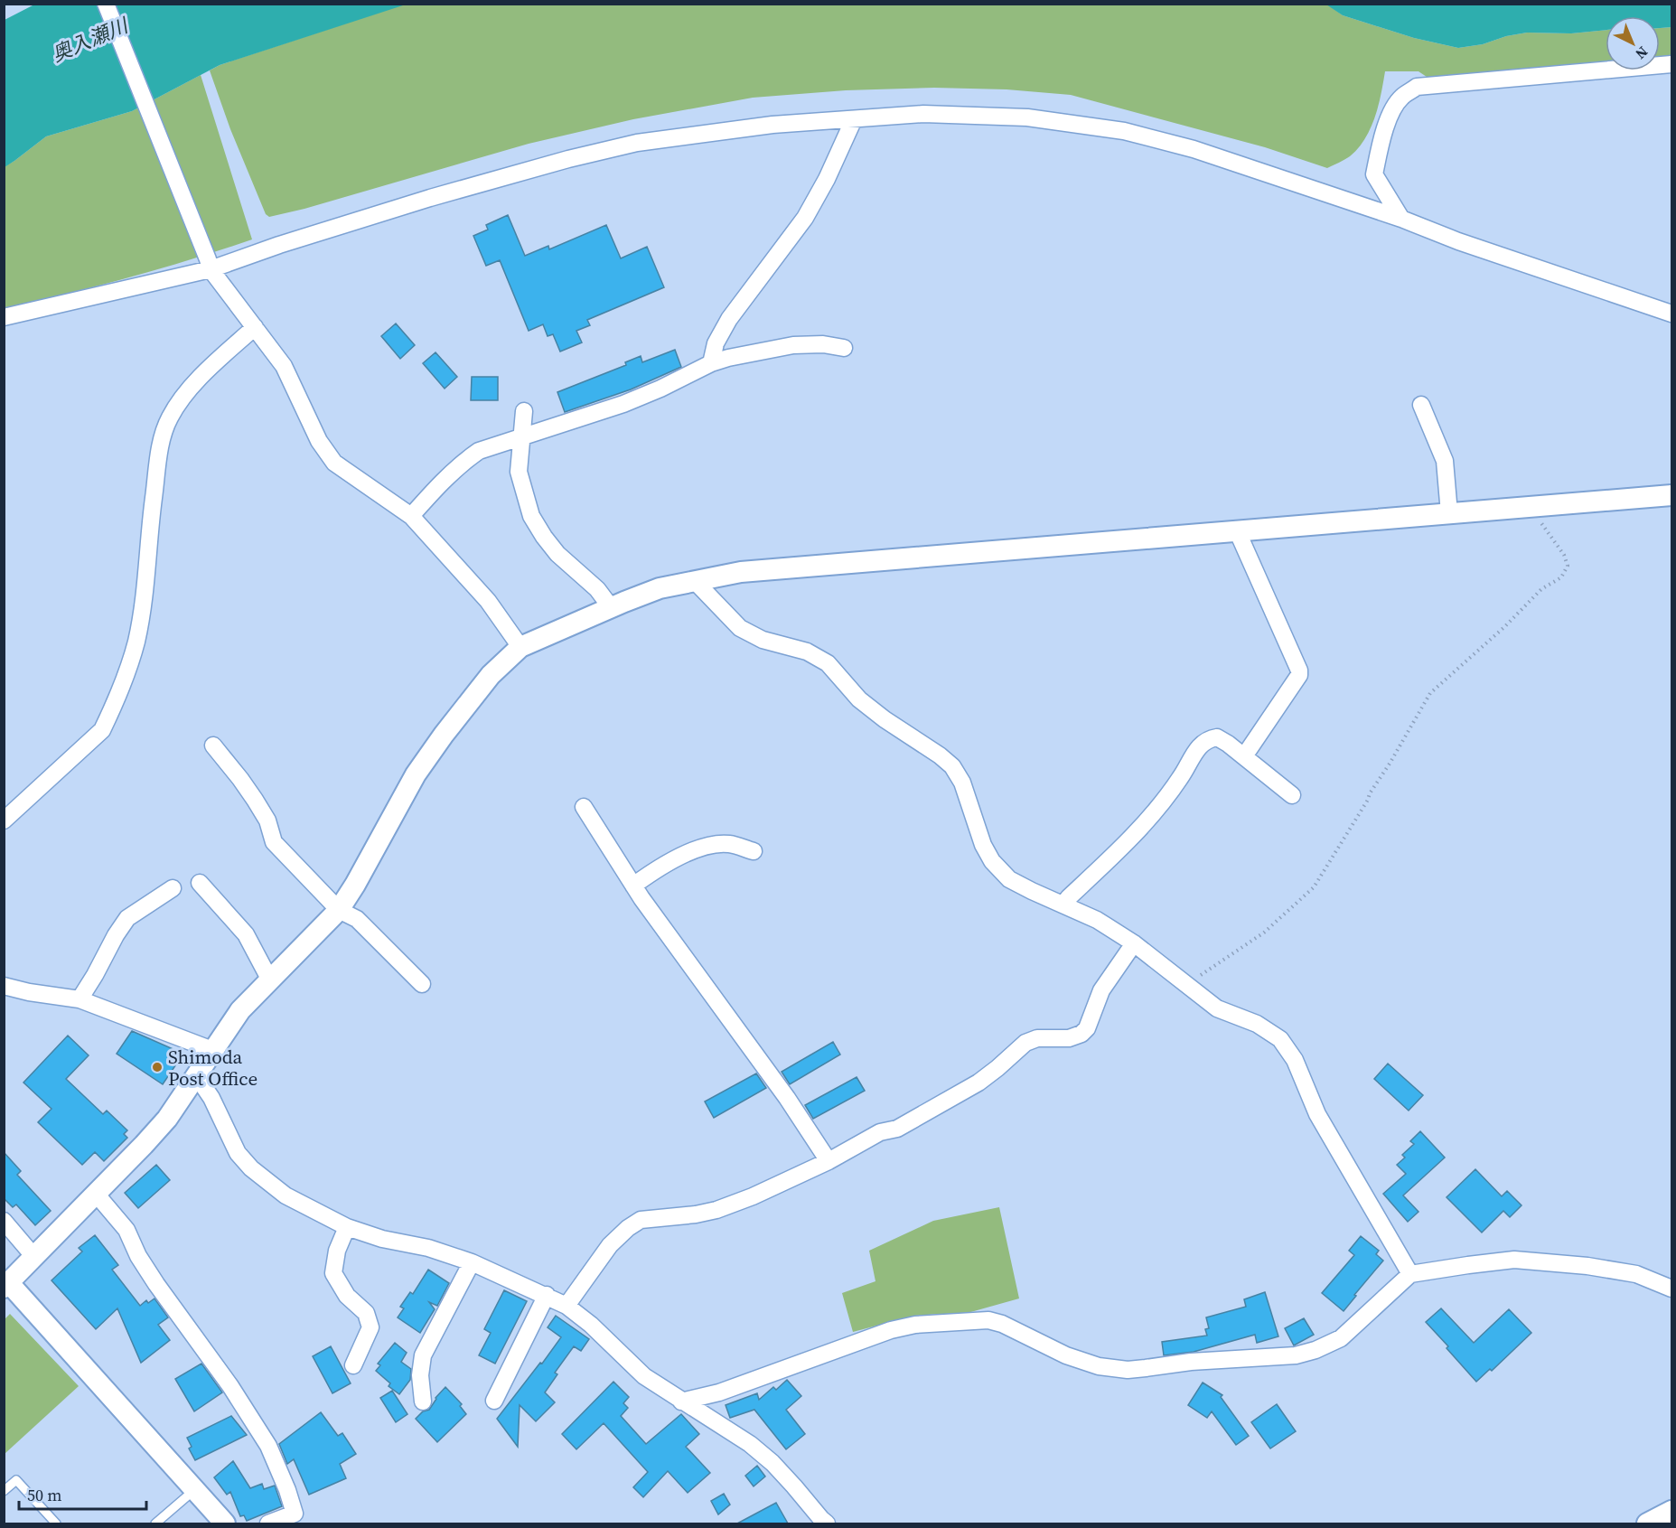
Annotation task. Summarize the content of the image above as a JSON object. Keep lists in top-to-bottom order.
{
  "water": ["奥入瀬川"],
  "places": ["Shimoda Post Office"],
  "scale_bar": "50 m",
  "north": "bottom right"
}
